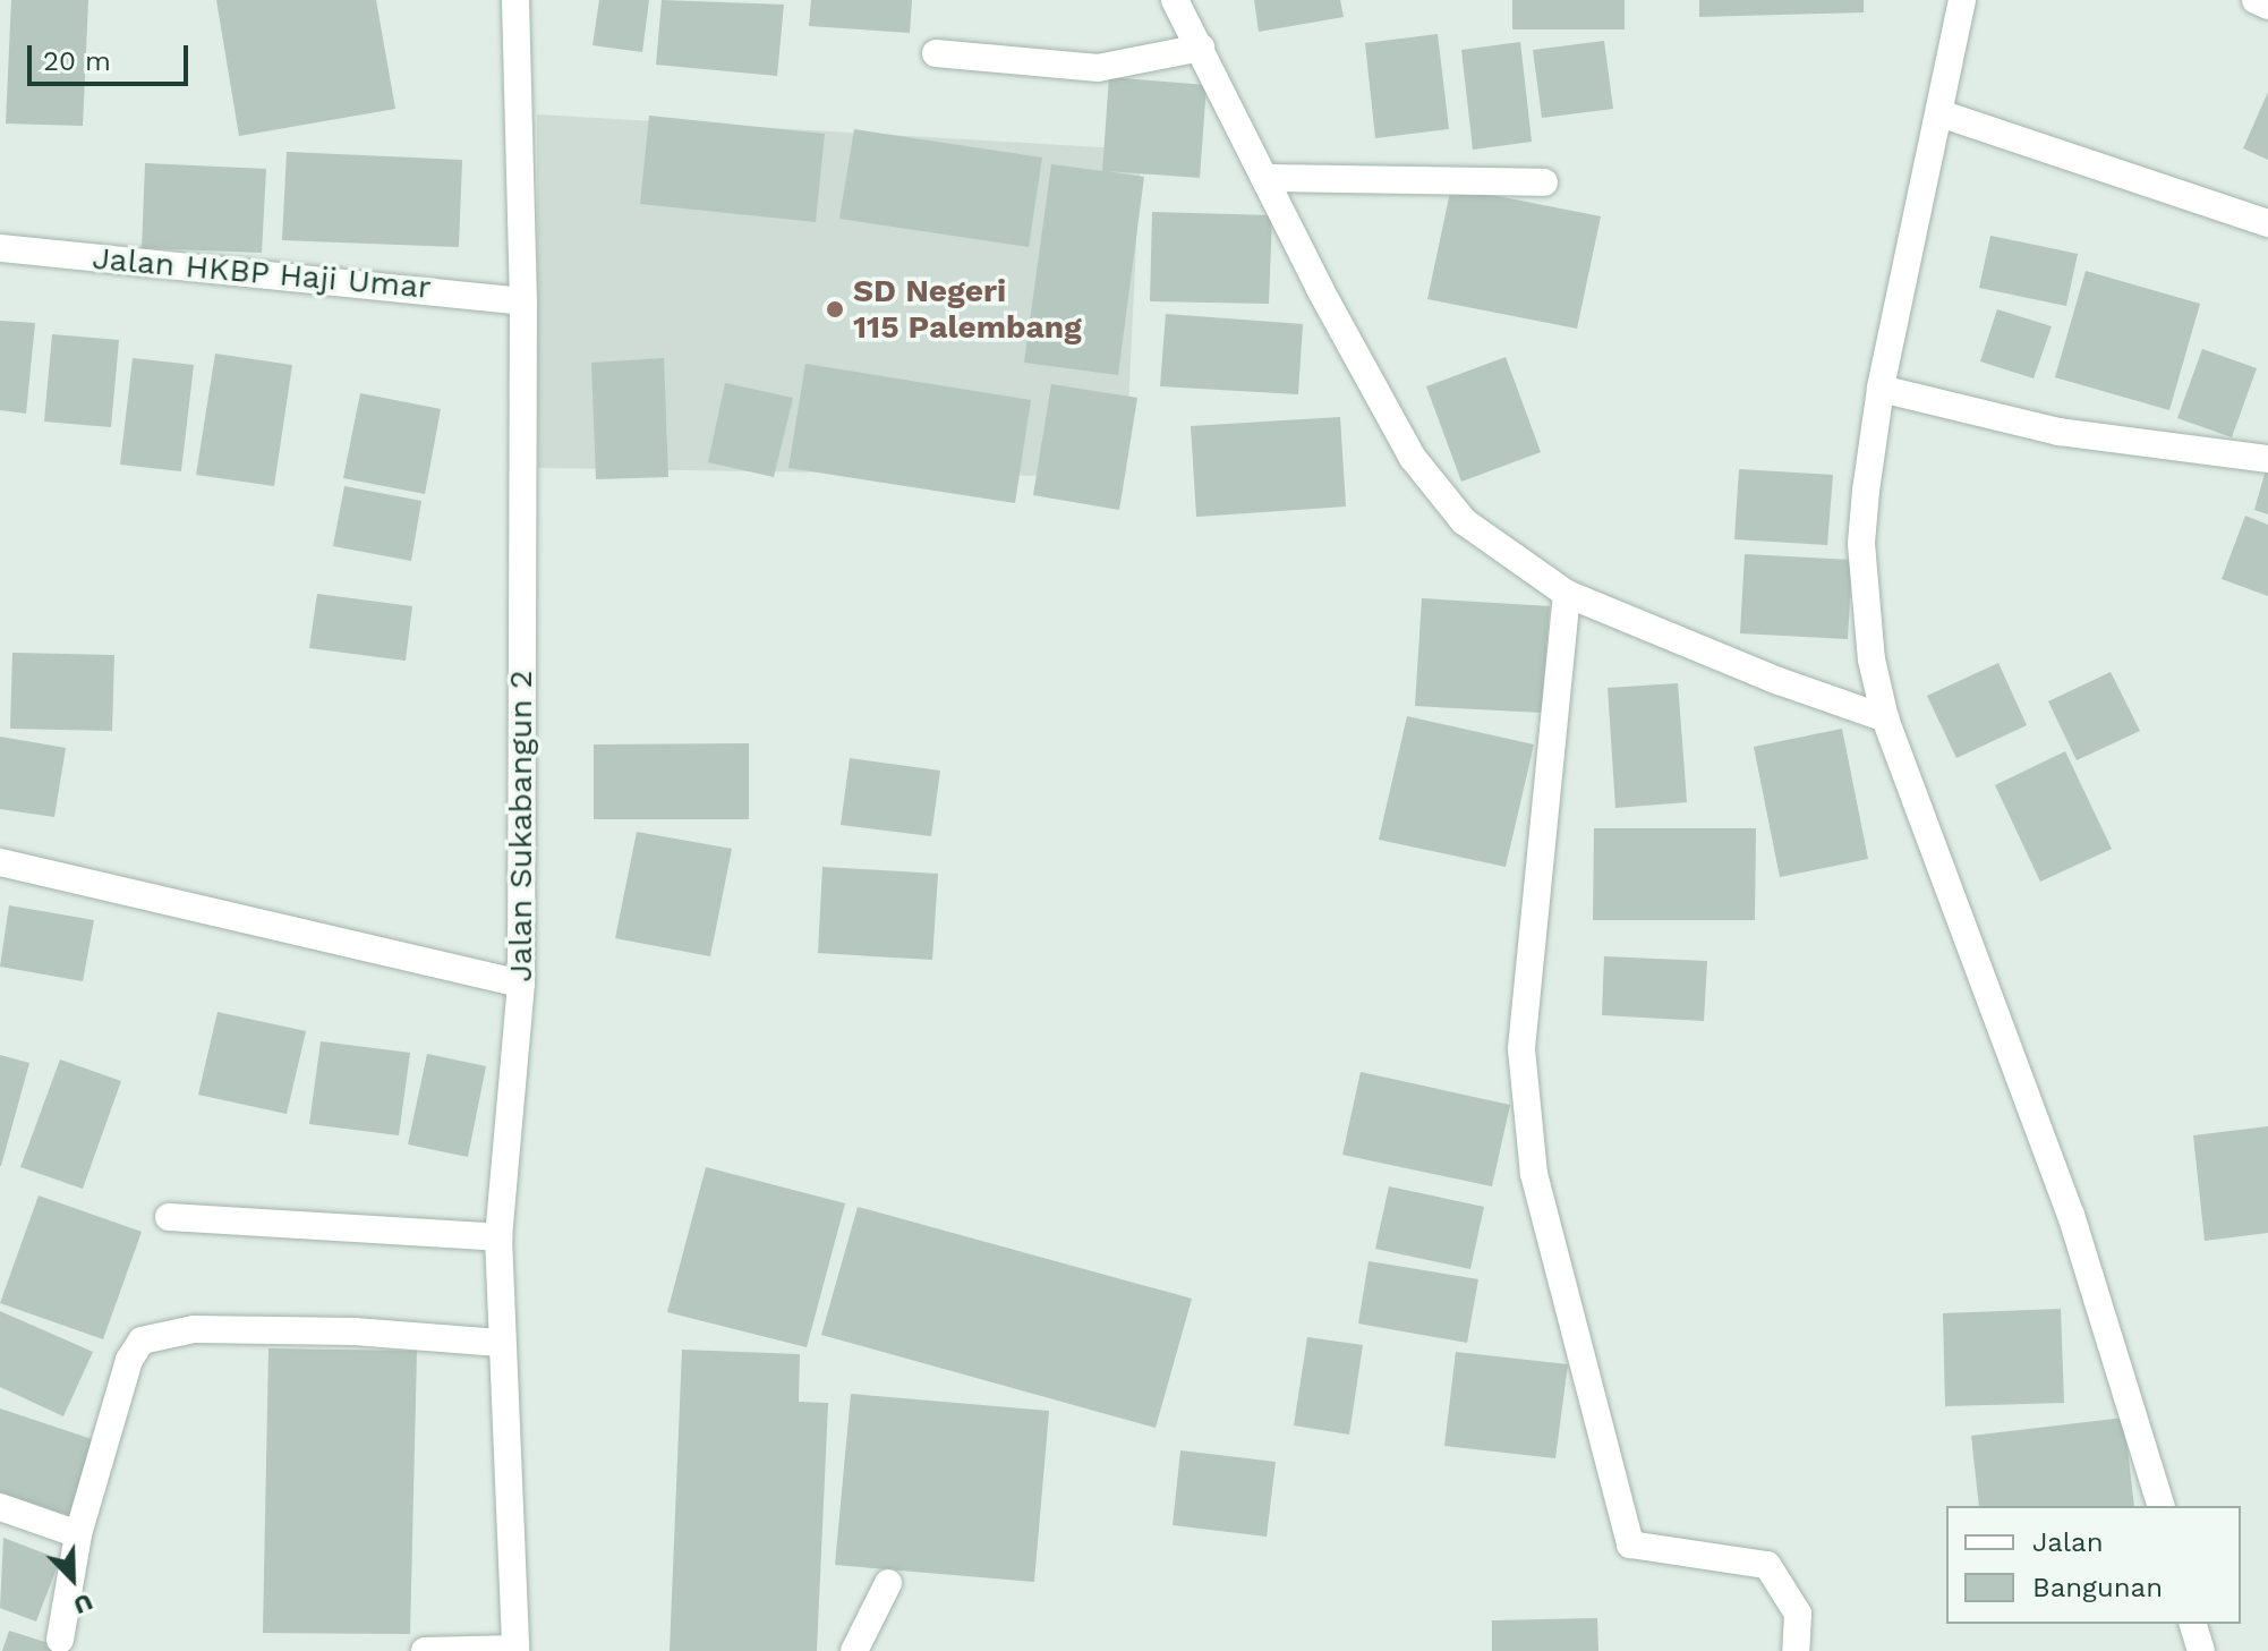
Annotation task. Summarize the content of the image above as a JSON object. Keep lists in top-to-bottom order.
{
  "streets": {
    "street": ["Jalan HKBP Haji Umar", "Jalan Sukabangun 2"]
  },
  "crossings": [
    ["Jalan HKBP Haji Umar", "Jalan Sukabangun 2"]
  ],
  "places": ["SD Negeri 115 Palembang"],
  "legend": ["Jalan", "Bangunan"],
  "scale_bar": "20 m",
  "north": "bottom right"
}
